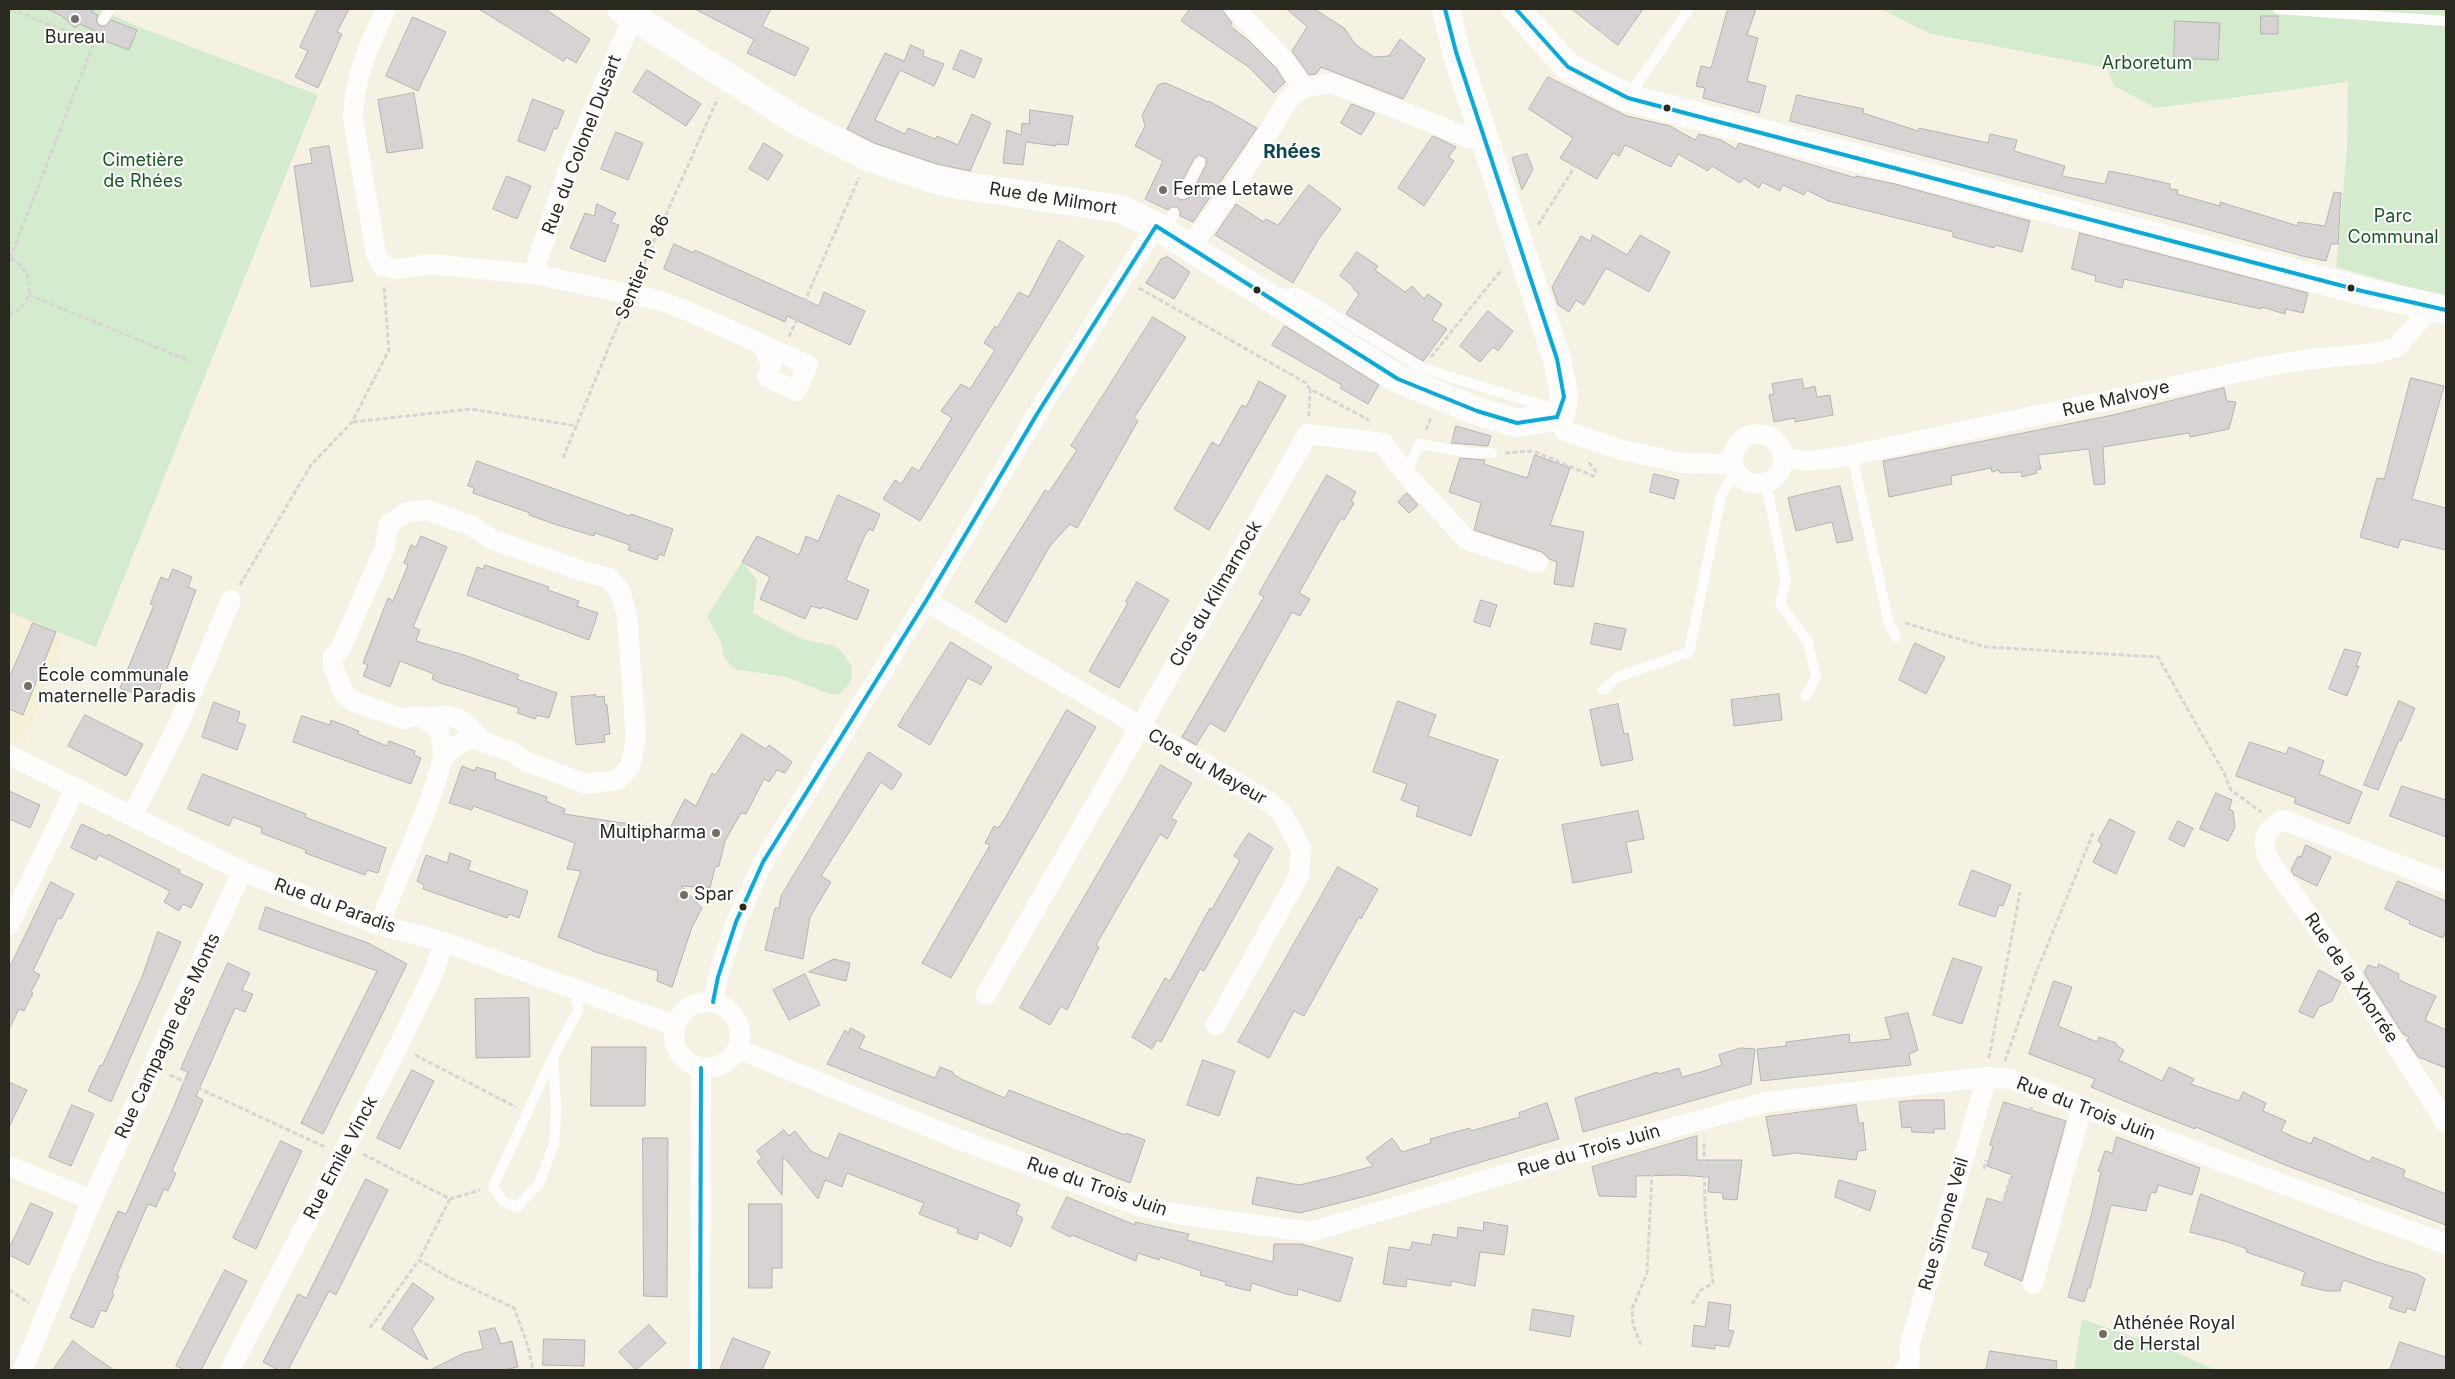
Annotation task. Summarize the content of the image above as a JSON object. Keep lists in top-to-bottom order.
{
  "streets": {
    "street": [
      "Rue du Colonel Dusart",
      "Rue de Milmort",
      "Rue Malvoye",
      "Clos du Kilmarnock",
      "Clos du Mayeur",
      "Rue du Paradis",
      "Rue de la Xhorrée",
      "Rue Campagne des Monts",
      "Rue du Trois Juin",
      "Rue Emile Vinck",
      "Rue Simone Veil"
    ],
    "path": ["Sentier n° 86"]
  },
  "crossings": [
    ["Rue du Colonel Dusart", "Rue de Milmort"],
    ["Rue de Milmort", "Sentier n° 86"],
    ["Clos du Kilmarnock", "Clos du Mayeur"],
    ["Rue du Paradis", "Rue Campagne des Monts"],
    ["Rue du Paradis", "Rue du Trois Juin"],
    ["Rue du Paradis", "Rue Emile Vinck"],
    ["Rue du Trois Juin", "Rue Simone Veil"]
  ],
  "districts": ["Rhées"],
  "parks": ["Arboretum", "Cimetière de Rhées", "Parc Communal"],
  "places": [
    "Bureau",
    "Ferme Letawe",
    "École communale maternelle Paradis",
    "Multipharma",
    "Spar",
    "Athénée Royal de Herstal"
  ]
}
